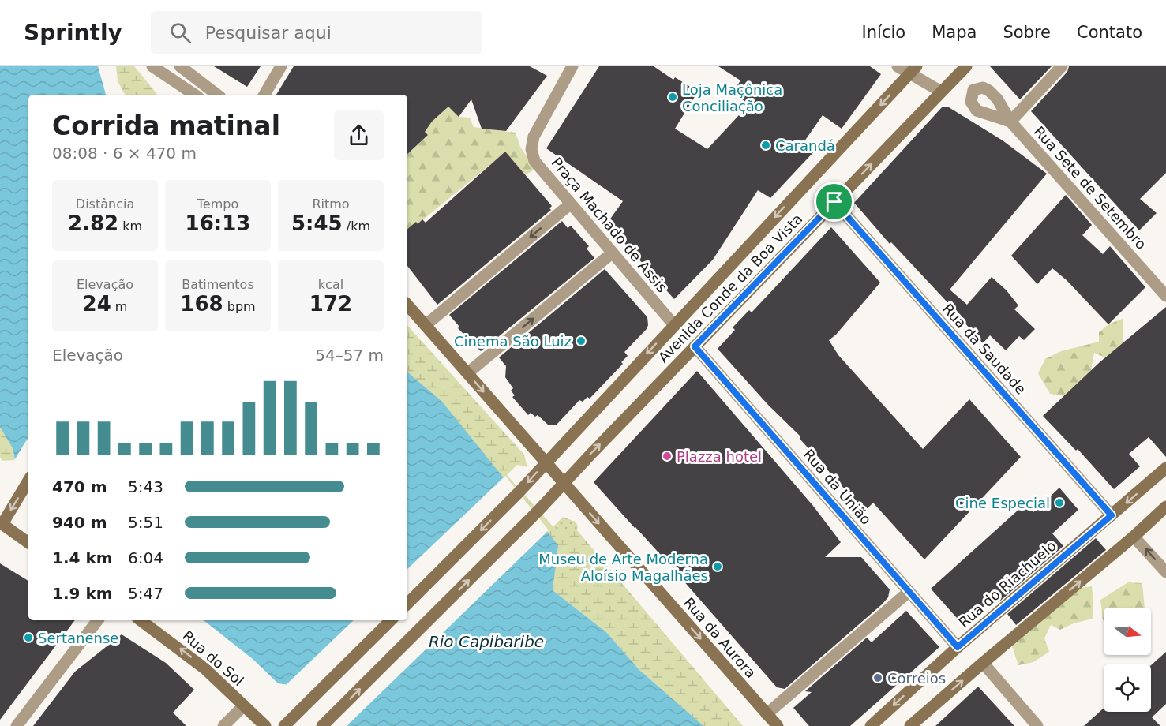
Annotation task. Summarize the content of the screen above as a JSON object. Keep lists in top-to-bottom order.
{
  "streets": {
    "main road": [
      "Avenida Conde da Boa Vista",
      "Rua do Riachuelo",
      "Rua da Aurora",
      "Rua do Sol"
    ],
    "street": [
      "Rua Sete de Setembro",
      "Praça Machado de Assis",
      "Rua da Saudade",
      "Rua da União"
    ]
  },
  "crossings": [
    ["Praça Machado de Assis", "Avenida Conde da Boa Vista"],
    ["Avenida Conde da Boa Vista", "Rua da Saudade"],
    ["Avenida Conde da Boa Vista", "Rua da União"],
    ["Avenida Conde da Boa Vista", "Rua da Aurora"],
    ["Rua da Saudade", "Rua do Riachuelo"],
    ["Rua da União", "Rua do Riachuelo"]
  ],
  "one_way": ["Rua da Aurora", "Rua do Sol"],
  "water": ["Rio Capibaribe"],
  "places": [
    "Loja Maçônica Conciliação",
    "Carandá",
    "Cinema São Luiz",
    "Plazza hotel",
    "Cine Especial",
    "Museu de Arte Moderna Aloísio Magalhães",
    "Sertanense",
    "Correios"
  ],
  "north": "right",
  "page": {
    "header": "Sprintly",
    "search": "Pesquisar aqui",
    "nav": [
      "Início",
      "Mapa",
      "Sobre",
      "Contato"
    ],
    "heading": ["Corrida matinal", "08:08 · 6 × 470 m"],
    "stats": [
      ["Distância", "2.82 km"],
      ["Tempo", "16:13"],
      ["Ritmo", "5:45 /km"],
      ["Elevação", "24 m"],
      ["Batimentos", "168 bpm"],
      ["kcal", "172"]
    ],
    "chart": ["Elevação", "54–57 m"],
    "list": [
      {
        "name": "470 m",
        "note": "5:43"
      },
      {
        "name": "940 m",
        "note": "5:51"
      },
      {
        "name": "1.4 km",
        "note": "6:04"
      },
      {
        "name": "1.9 km",
        "note": "5:47"
      }
    ]
  }
}
